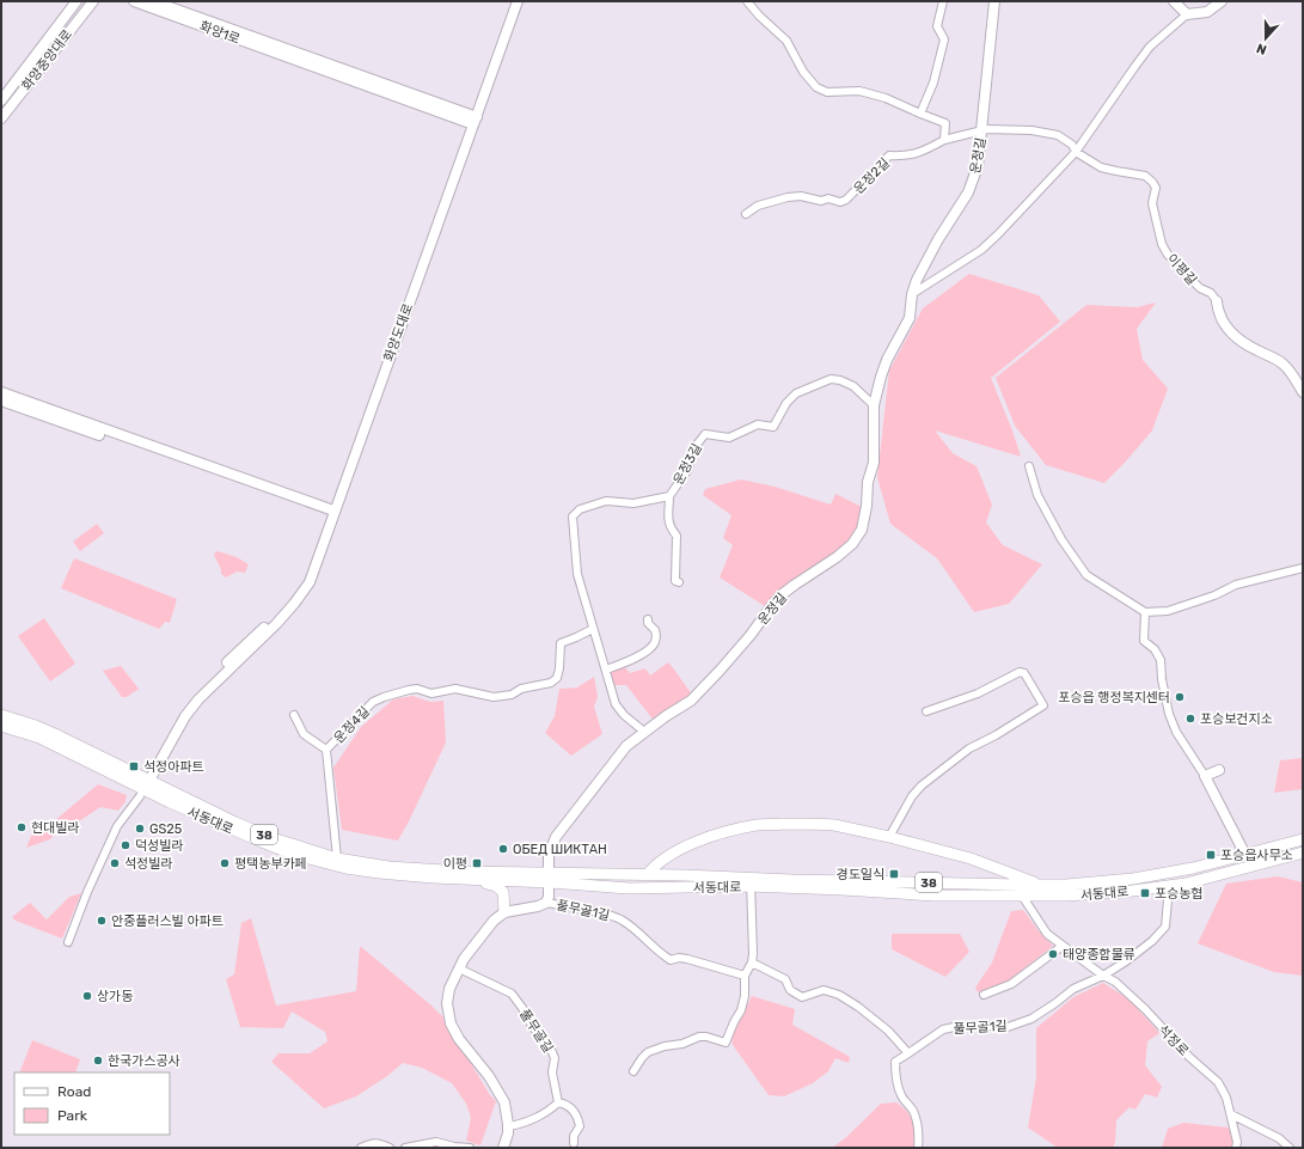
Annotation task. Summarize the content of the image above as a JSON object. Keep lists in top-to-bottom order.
{
  "streets": {
    "main road": ["서동대로", "38"],
    "street": [
      "화양1로",
      "화양중앙대로",
      "운정길",
      "운정2길",
      "이평길",
      "화양도대로",
      "운정3길",
      "운정4길",
      "풀무골1길",
      "풀무골길",
      "석정로"
    ]
  },
  "crossings": [
    ["운정길", "운정2길"],
    ["운정길", "이평길"],
    ["운정길", "운정3길"],
    ["운정길", "서동대로"],
    ["운정2길", "이평길"],
    ["화양도대로", "서동대로"],
    ["운정3길", "운정4길"],
    ["운정4길", "서동대로"],
    ["서동대로", "풀무골1길"],
    ["풀무골1길", "석정로"]
  ],
  "places": {
    "other": [
      "포승읍 행정복지센터",
      "포승보건지소",
      "현대빌라",
      "GS25",
      "덕성빌라",
      "ОБЕД ШИКТАН",
      "석정빌라",
      "평택농부카페",
      "안중플러스빌 아파트",
      "태양종합물류",
      "상가동",
      "한국가스공사"
    ],
    "transit": [
      "석정아파트",
      "포승읍사무소",
      "이평",
      "경도일식",
      "포승농협"
    ]
  },
  "legend": ["Road", "Park"],
  "north": "bottom"
}
